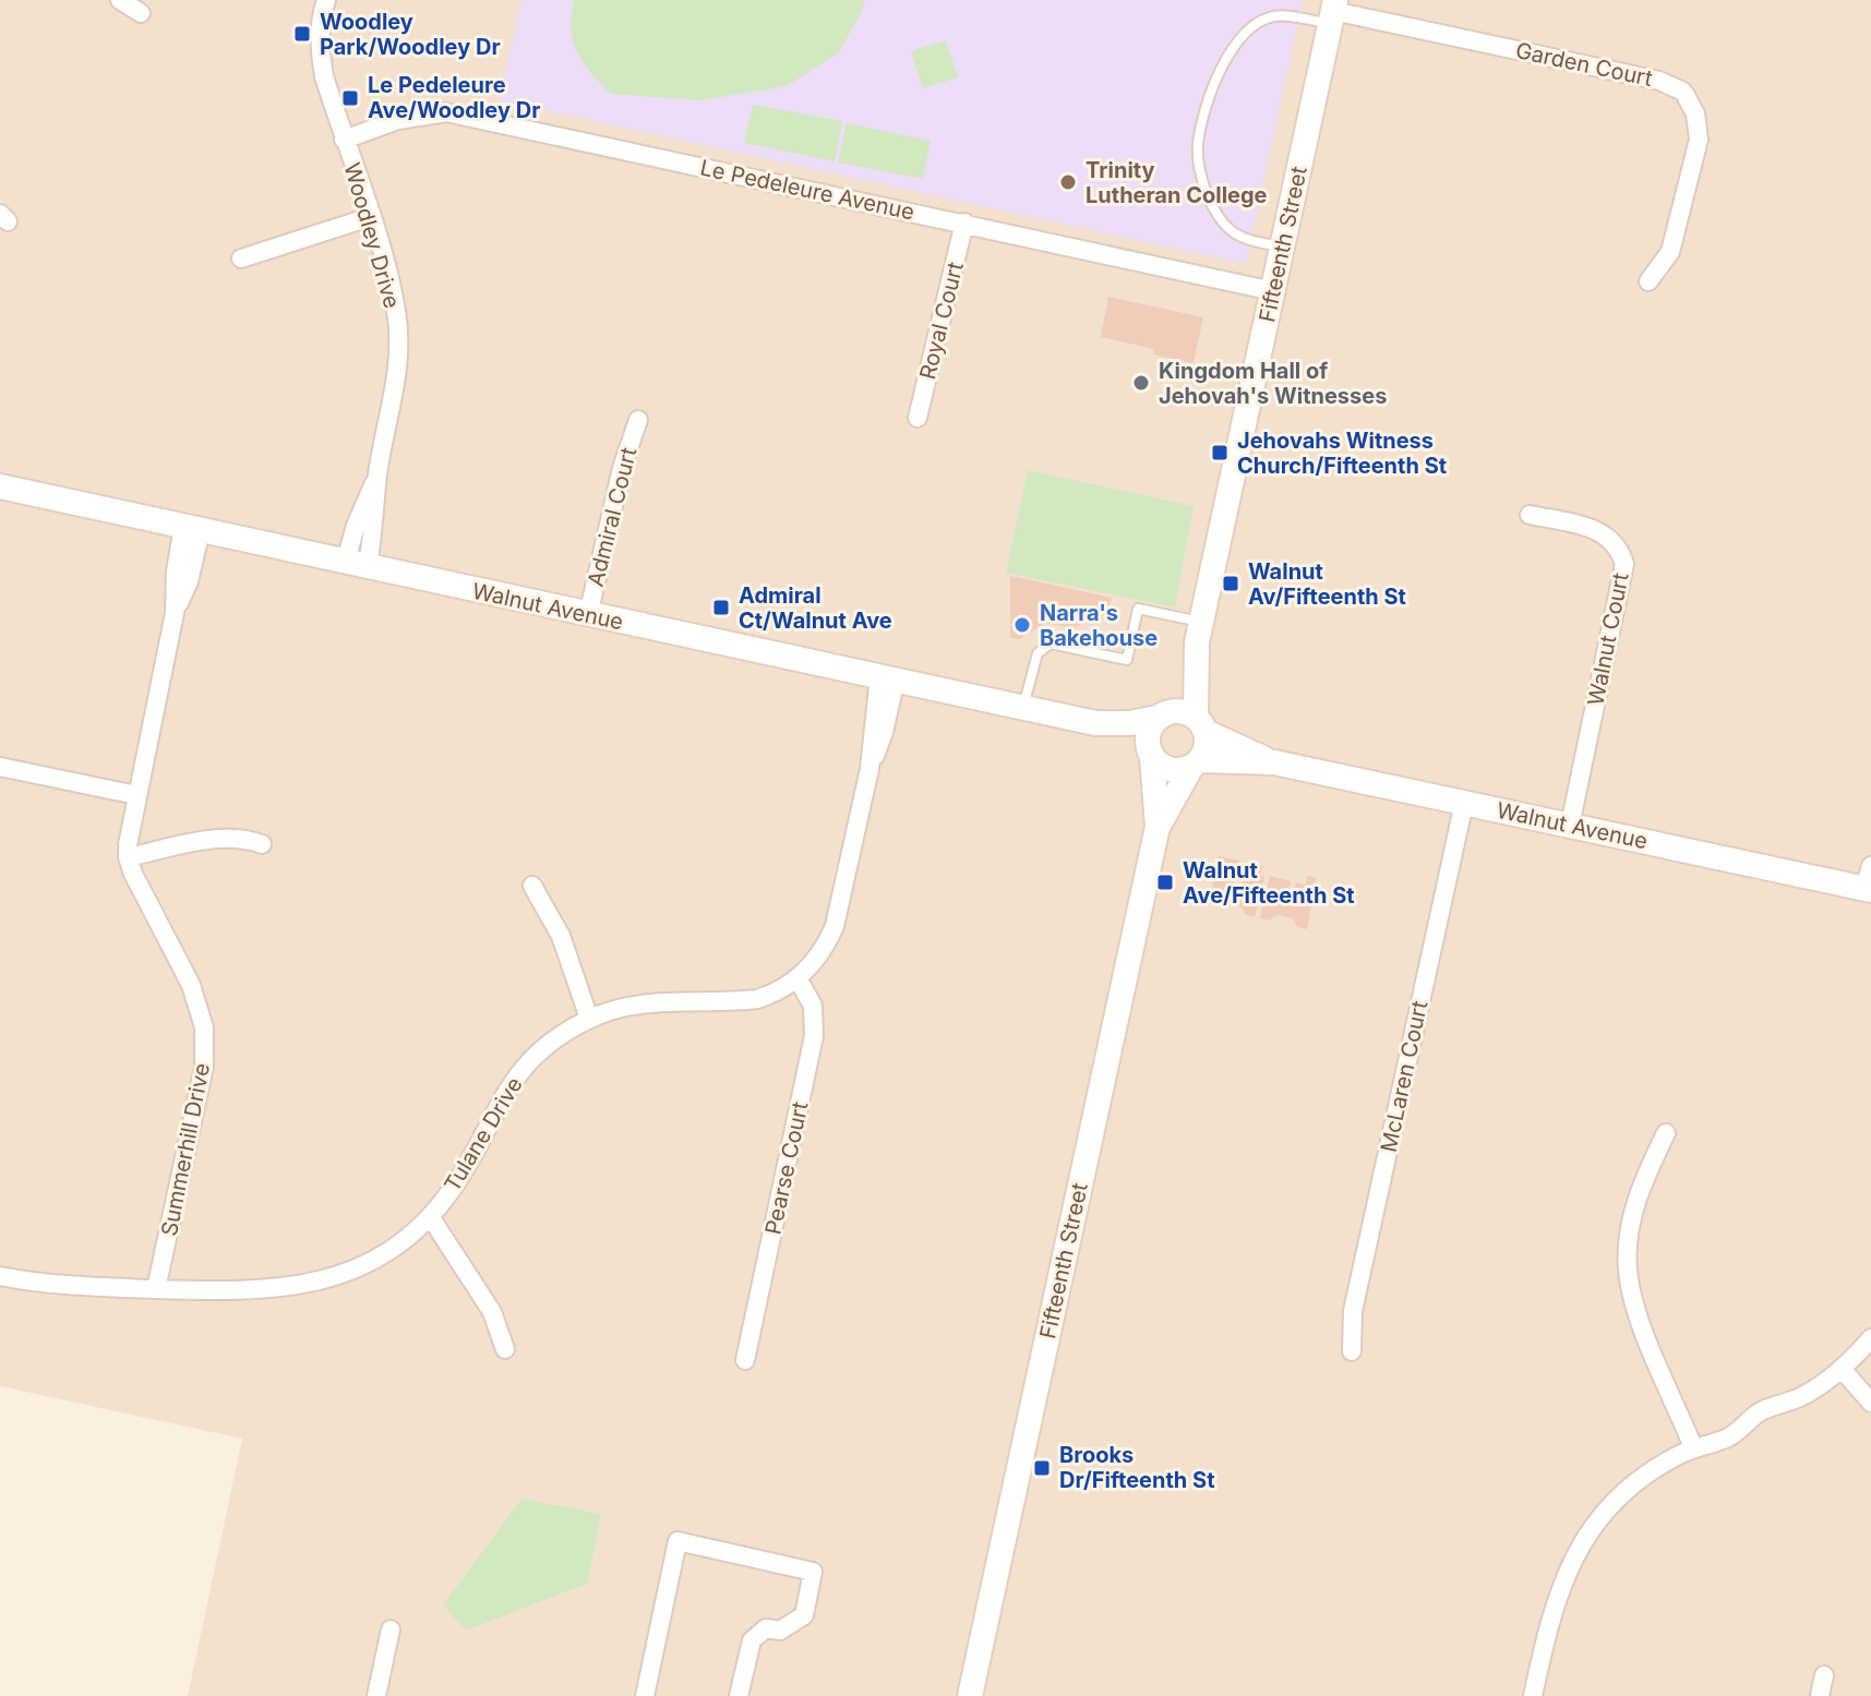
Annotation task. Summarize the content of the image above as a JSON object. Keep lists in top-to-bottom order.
{
  "streets": {
    "street": [
      "Garden Court",
      "Le Pedeleure Avenue",
      "Woodley Drive",
      "Fifteenth Street",
      "Royal Court",
      "Admiral Court",
      "Walnut Avenue",
      "Walnut Court",
      "McLaren Court",
      "Tulane Drive",
      "Summerhill Drive",
      "Pearse Court"
    ]
  },
  "crossings": [
    ["Garden Court", "Fifteenth Street"],
    ["Le Pedeleure Avenue", "Woodley Drive"],
    ["Le Pedeleure Avenue", "Fifteenth Street"],
    ["Le Pedeleure Avenue", "Royal Court"],
    ["Woodley Drive", "Walnut Avenue"],
    ["Fifteenth Street", "Walnut Avenue"],
    ["Admiral Court", "Walnut Avenue"],
    ["Walnut Avenue", "Walnut Court"],
    ["Walnut Avenue", "McLaren Court"],
    ["Walnut Avenue", "Tulane Drive"],
    ["Walnut Avenue", "Summerhill Drive"],
    ["Tulane Drive", "Summerhill Drive"],
    ["Tulane Drive", "Pearse Court"]
  ],
  "places": {
    "transit": [
      "Woodley Park/Woodley Dr",
      "Le Pedeleure Ave/Woodley Dr",
      "Jehovahs Witness Church/Fifteenth St",
      "Walnut Av/Fifteenth St",
      "Admiral Ct/Walnut Ave",
      "Walnut Ave/Fifteenth St",
      "Brooks Dr/Fifteenth St"
    ],
    "other": ["Trinity Lutheran College", "Kingdom Hall of Jehovah's Witnesses", "Narra's Bakehouse"]
  }
}
